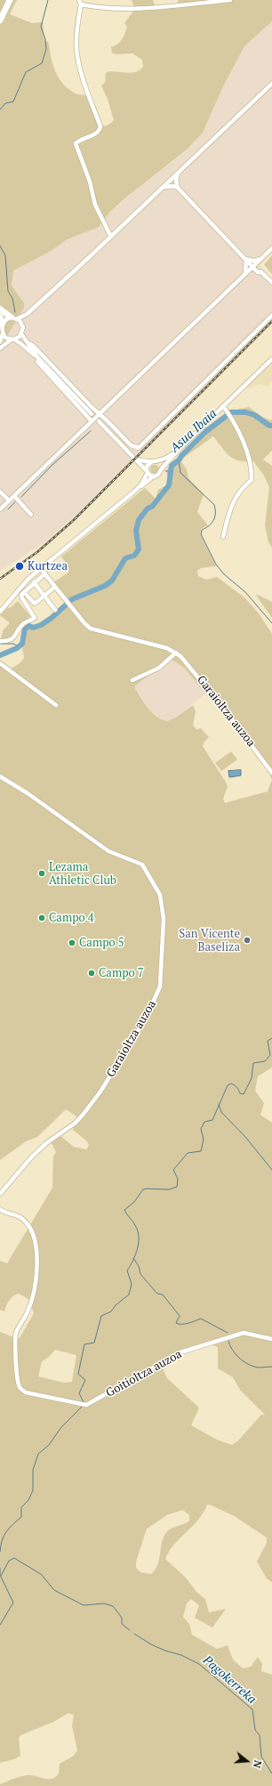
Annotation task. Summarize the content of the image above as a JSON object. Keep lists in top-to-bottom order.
{
  "streets": {
    "street": ["Garaioltza auzoa", "Goitioltza auzoa"]
  },
  "water": ["Asua Ibaia", "Pagokerreka"],
  "places": [
    "Kurtzea",
    "Lezama Athletic Club",
    "Campo 4",
    "San Vicente Baseliza",
    "Campo 5",
    "Campo 7"
  ],
  "north": "right"
}
